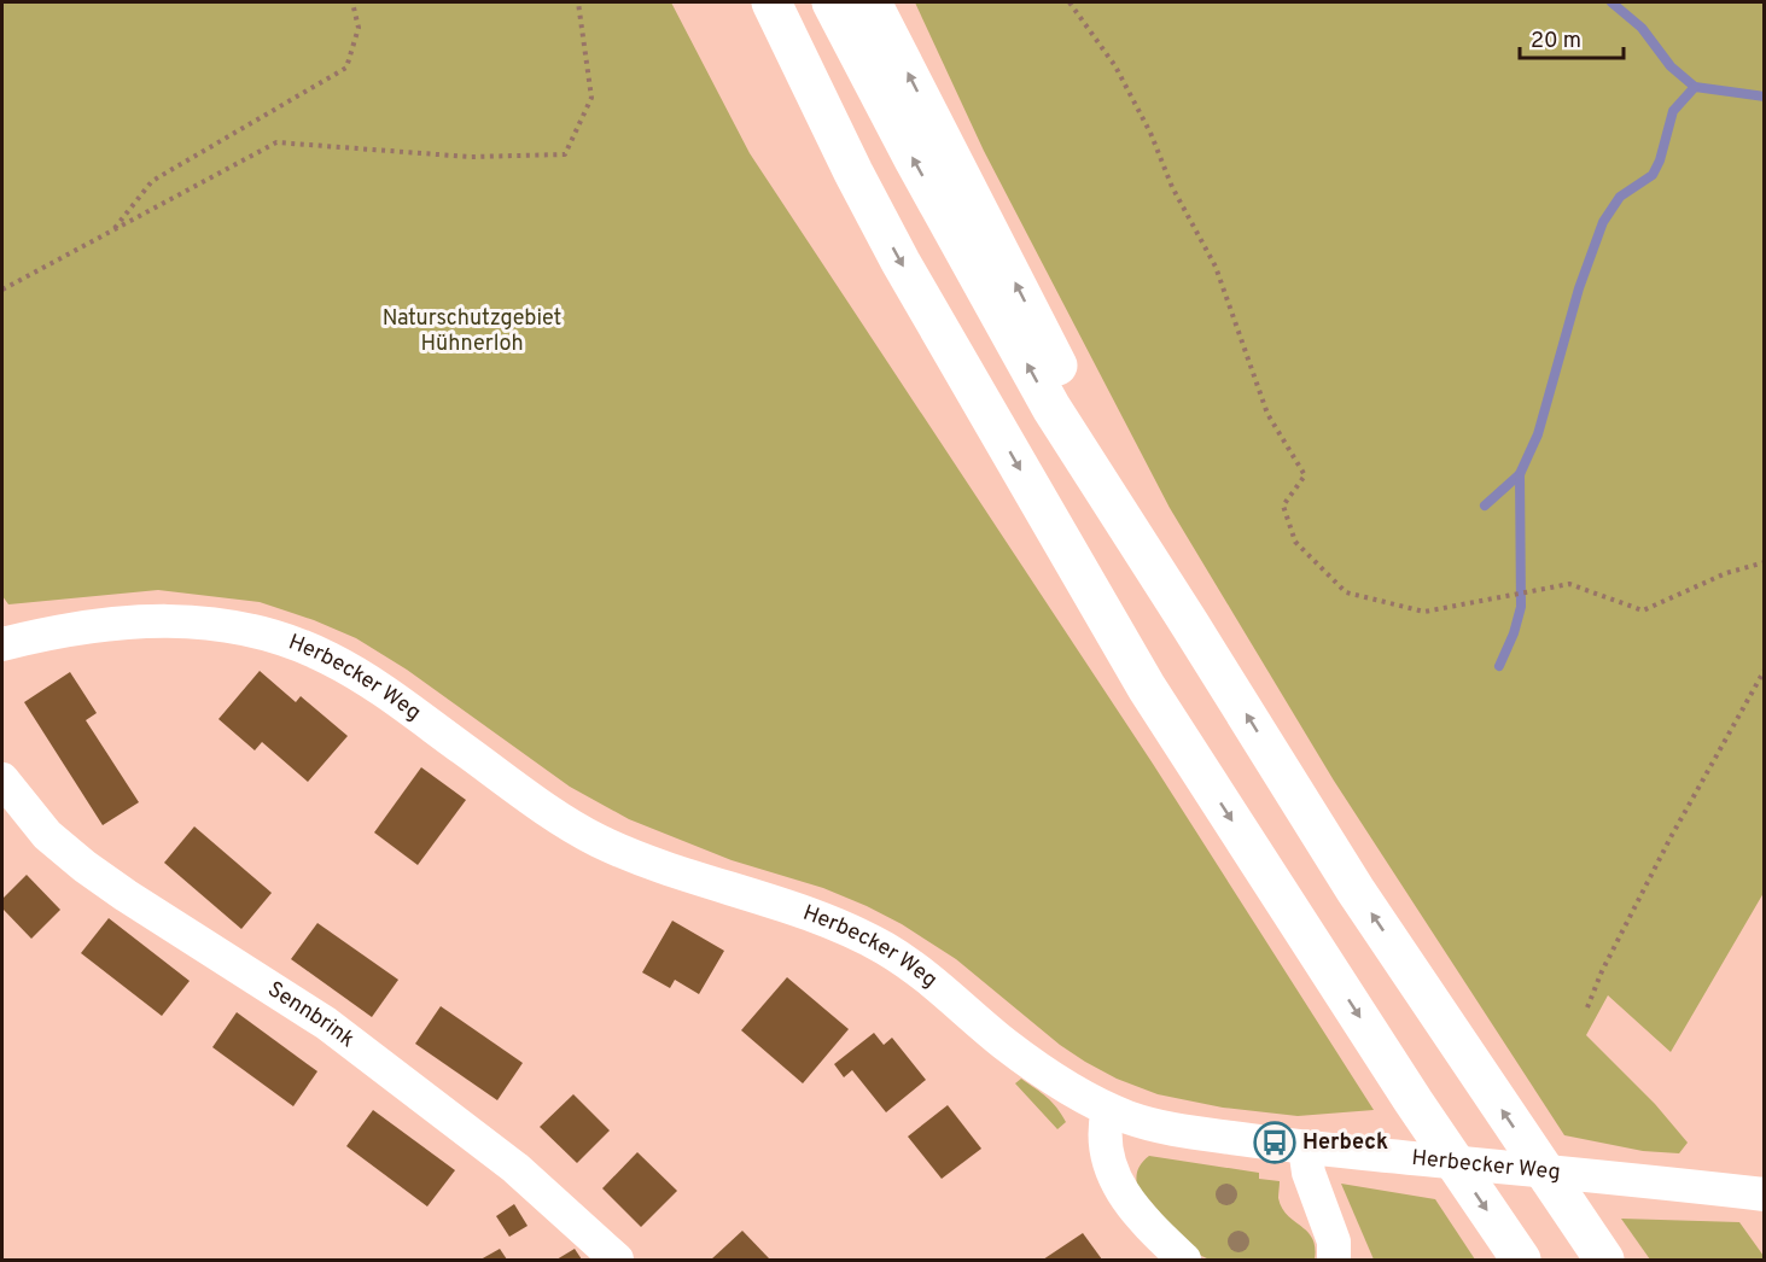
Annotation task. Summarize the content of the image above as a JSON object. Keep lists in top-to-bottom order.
{
  "streets": {
    "street": ["Herbecker Weg", "Sennbrink"]
  },
  "parks": ["Naturschutzgebiet Hühnerloh"],
  "places": {
    "bus stop": ["Herbeck"]
  },
  "scale_bar": "20 m"
}
